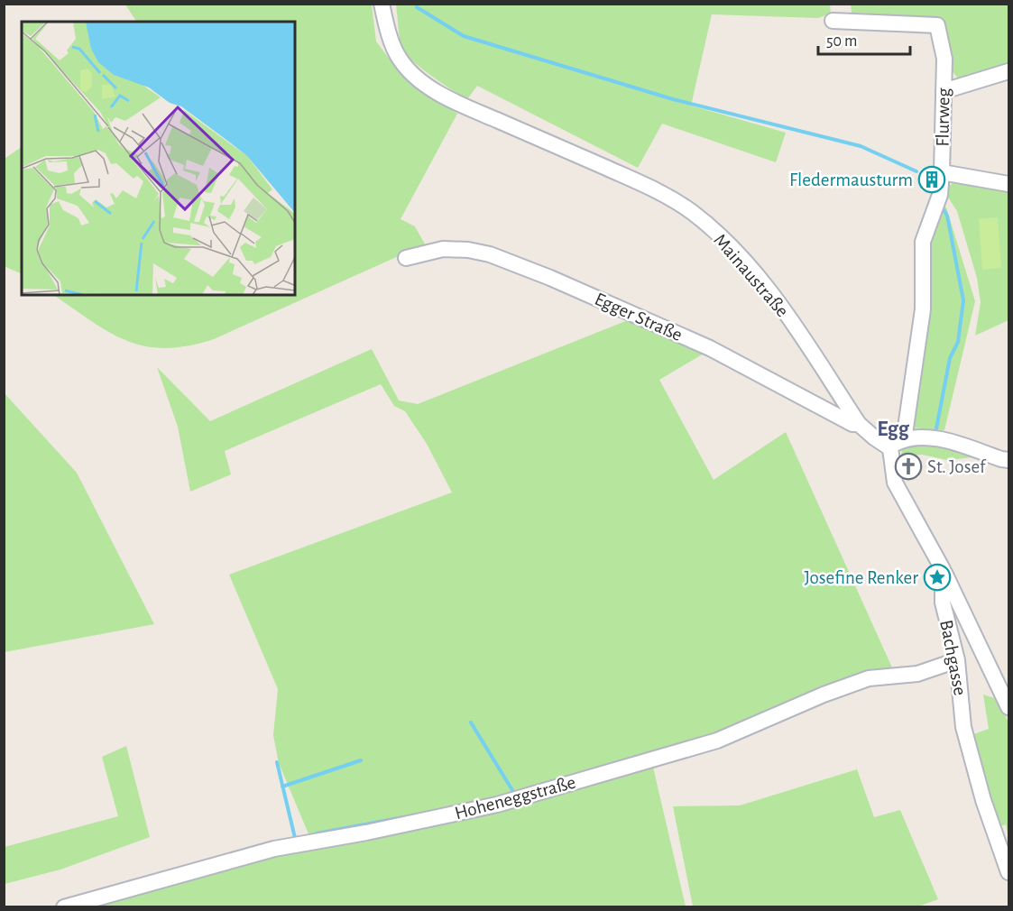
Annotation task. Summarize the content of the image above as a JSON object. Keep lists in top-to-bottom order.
{
  "streets": {
    "street": [
      "Flurweg",
      "Mainaustraße",
      "Egger Straße",
      "Bachgasse",
      "Hoheneggstraße"
    ]
  },
  "crossings": [
    ["Flurweg", "Mainaustraße"],
    ["Flurweg", "Bachgasse"],
    ["Mainaustraße", "Egger Straße"],
    ["Mainaustraße", "Bachgasse"],
    ["Bachgasse", "Hoheneggstraße"]
  ],
  "districts": ["Egg"],
  "places": {
    "building": ["Fledermausturm"],
    "church": ["St. Josef"],
    "place": ["Josefine Renker"]
  },
  "scale_bar": "50 m"
}
